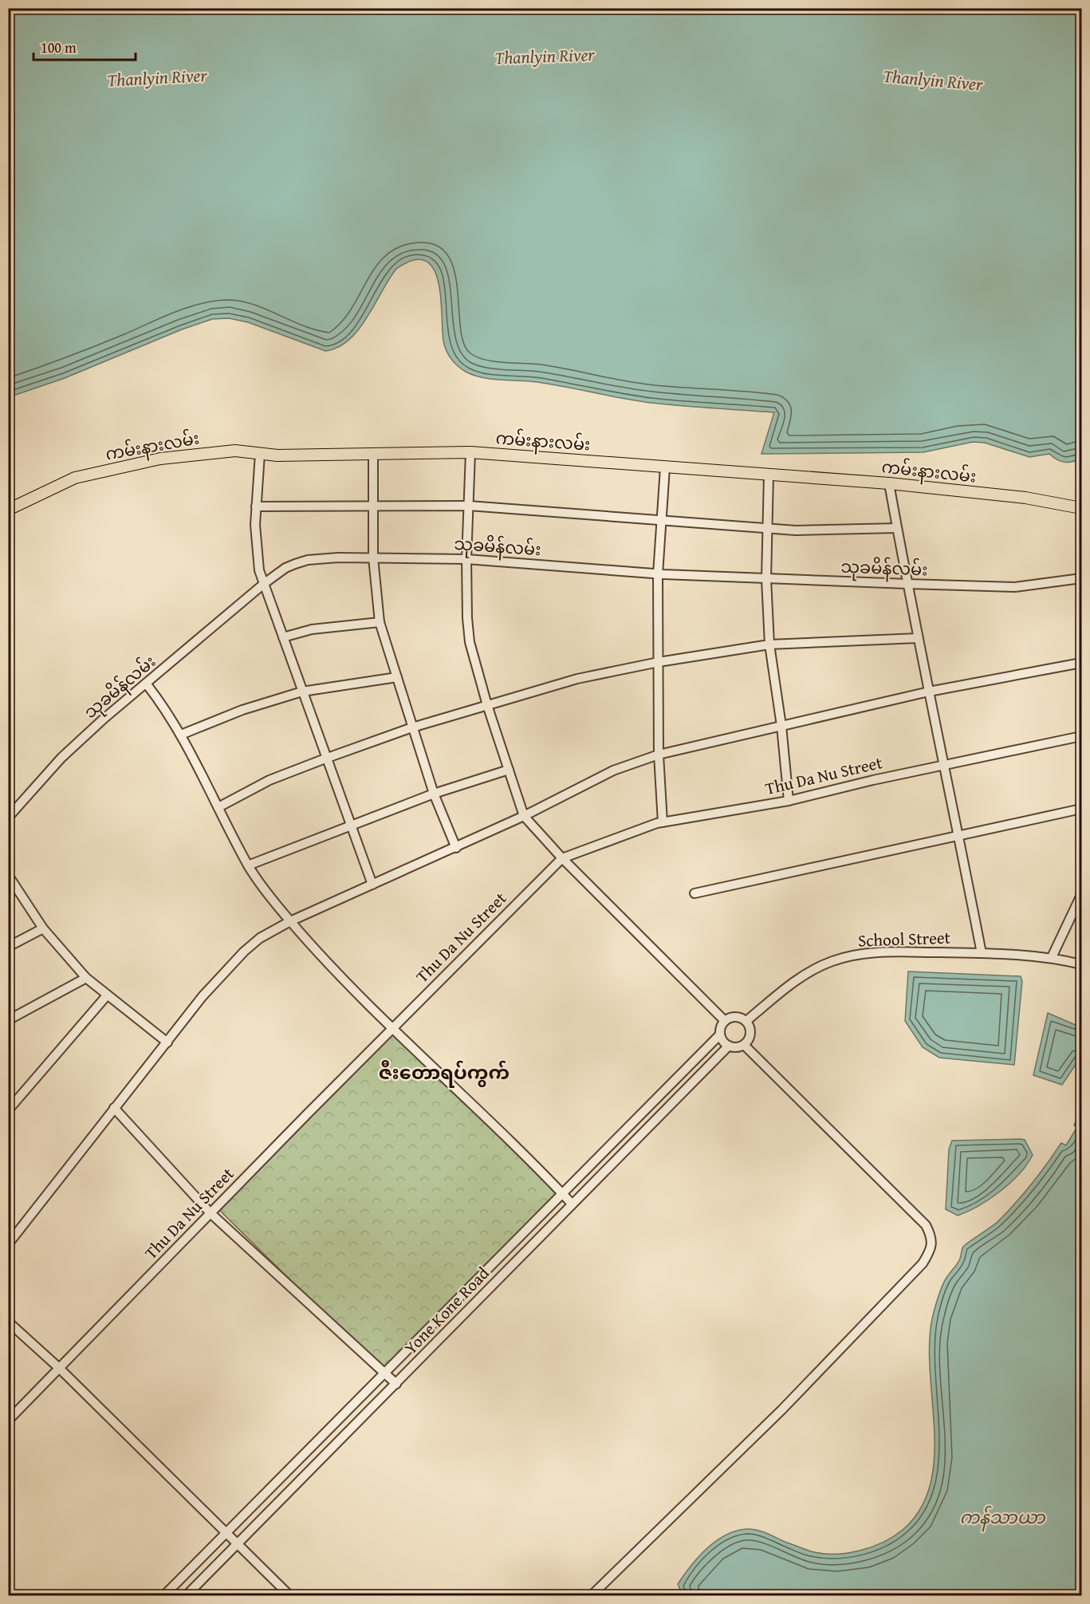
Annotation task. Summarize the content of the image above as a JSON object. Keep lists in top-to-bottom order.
{
  "streets": {
    "main road": ["ကမ်းနားလမ်း"],
    "street": [
      "သုခမိန်လမ်း",
      "Thu Da Nu Street",
      "School Street",
      "Yone Kone Road"
    ]
  },
  "crossings": [
    ["School Street", "Yone Kone Road"]
  ],
  "districts": ["ဇီးတောရပ်ကွက်"],
  "water": ["Thanlyin River", "ကန်သာယာ"],
  "scale_bar": "100 m"
}
